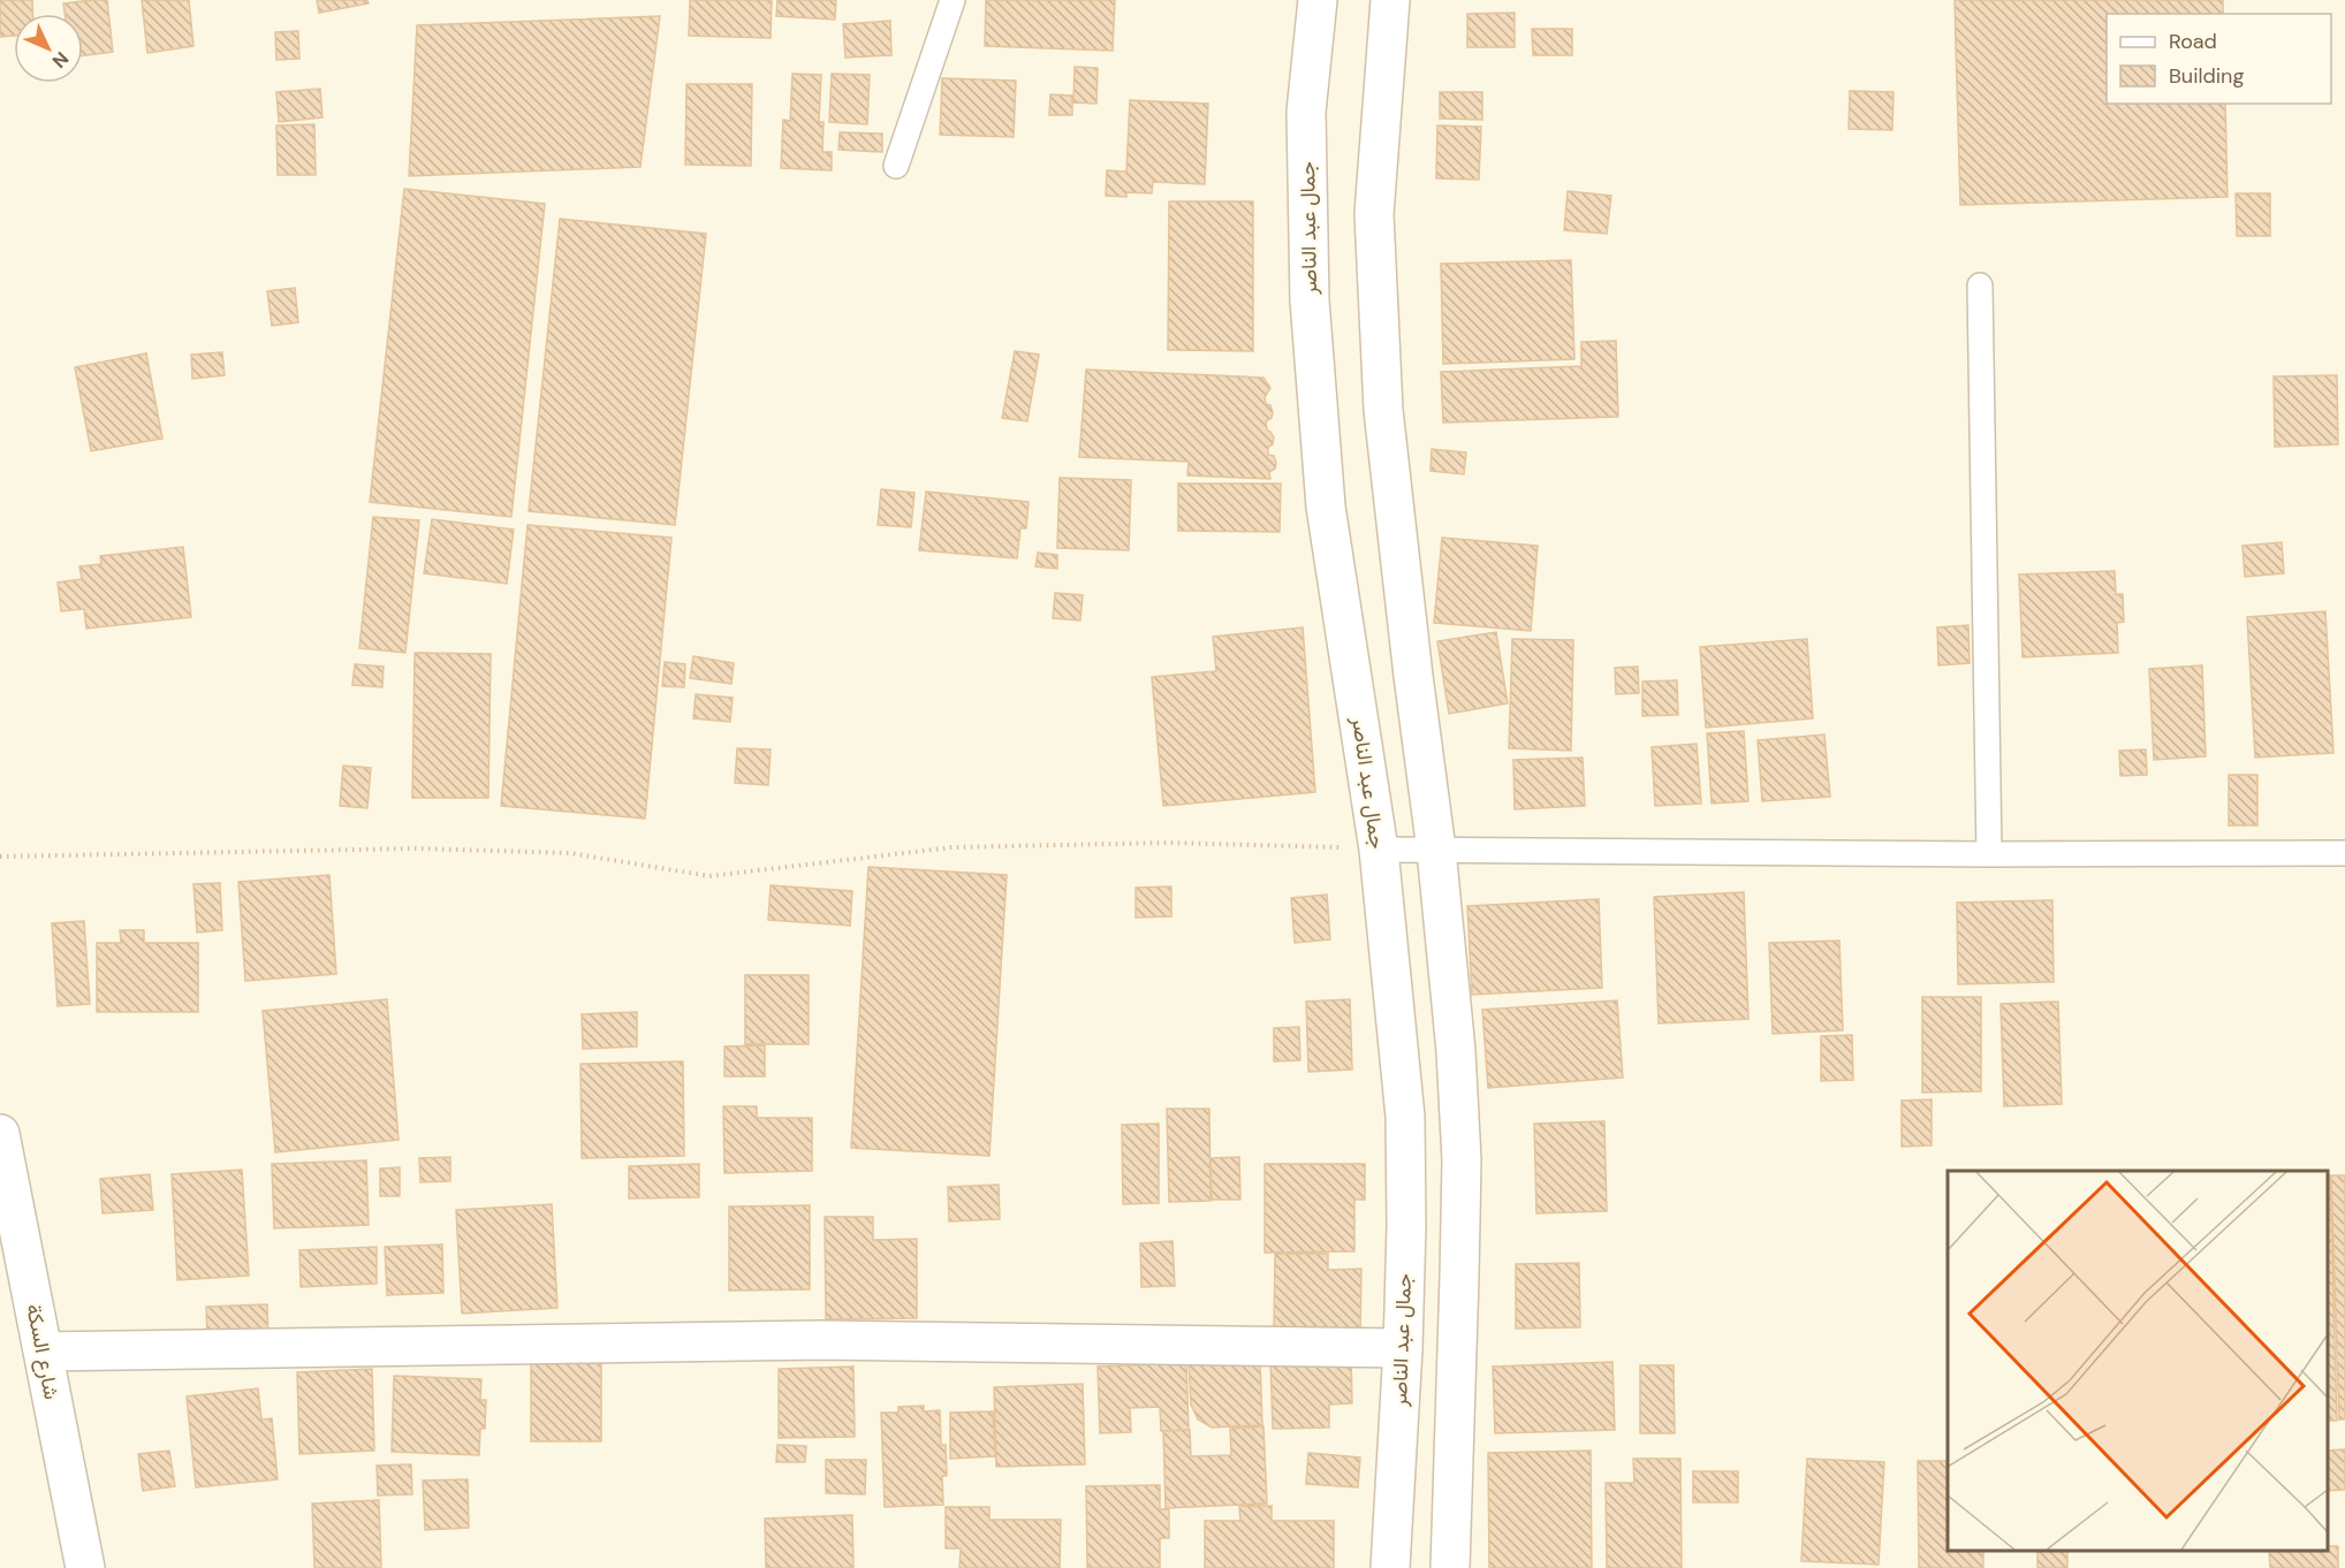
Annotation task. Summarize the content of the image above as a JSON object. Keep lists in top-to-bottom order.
{
  "streets": {
    "main road": ["جمال عبد الناصر", "شارع السكة"]
  },
  "legend": ["Road", "Building"],
  "north": "bottom right"
}
